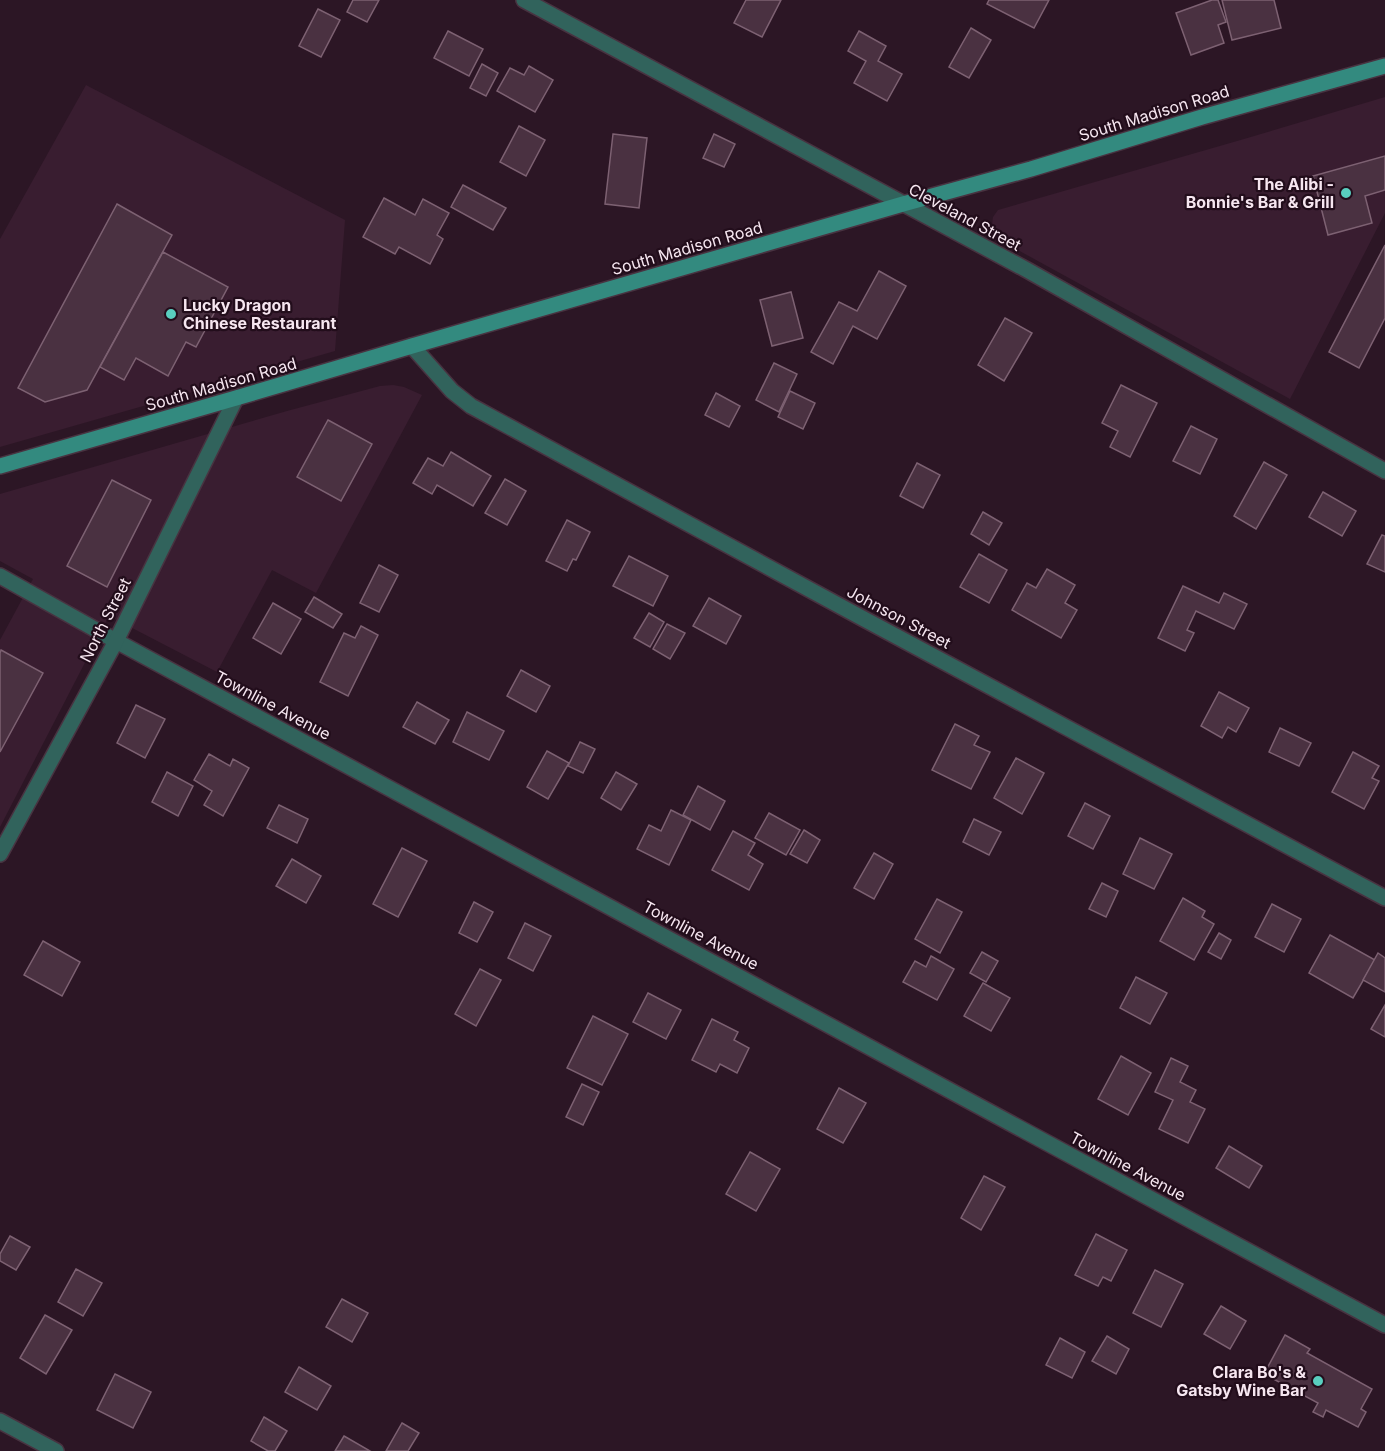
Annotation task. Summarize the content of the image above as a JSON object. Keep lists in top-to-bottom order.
{
  "streets": {
    "main road": ["South Madison Road"],
    "street": [
      "Cleveland Street",
      "Johnson Street",
      "North Street",
      "Townline Avenue"
    ]
  },
  "crossings": [
    ["South Madison Road", "Cleveland Street"],
    ["South Madison Road", "Johnson Street"],
    ["South Madison Road", "North Street"],
    ["North Street", "Townline Avenue"]
  ],
  "places": ["The Alibi - Bonnie's Bar & Grill", "Lucky Dragon Chinese Restaurant", "Clara Bo's & Gatsby Wine Bar"]
}
